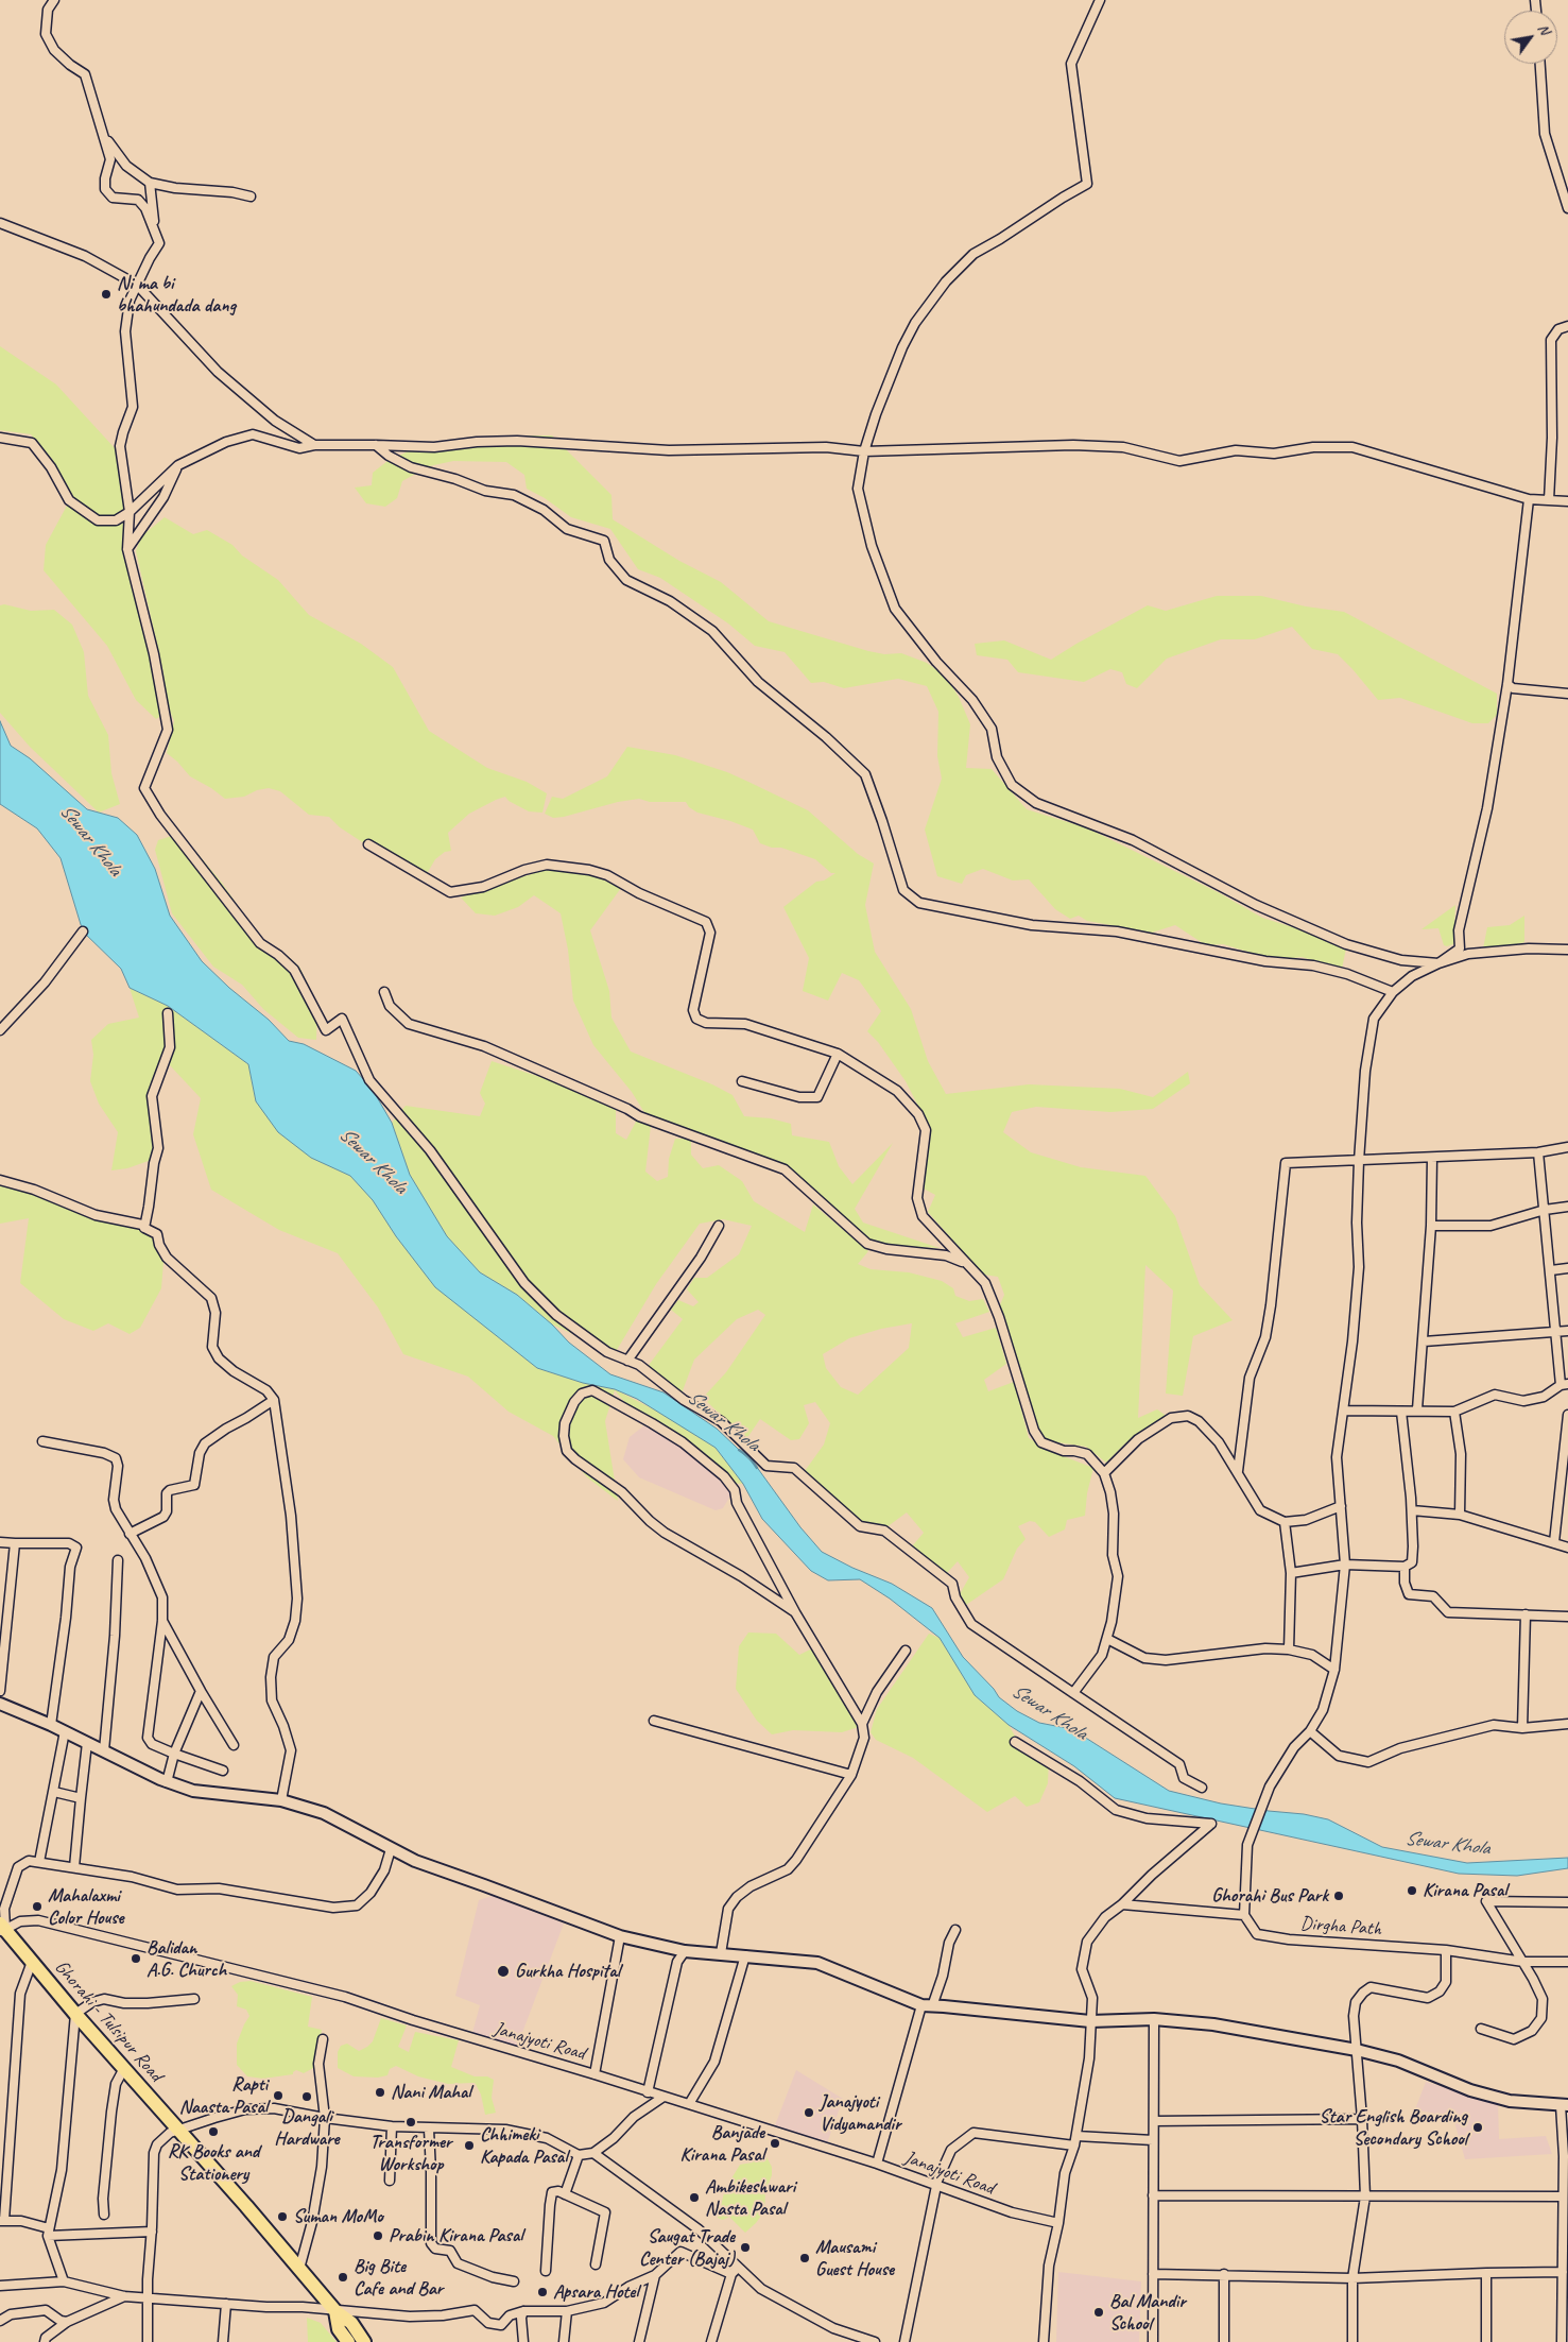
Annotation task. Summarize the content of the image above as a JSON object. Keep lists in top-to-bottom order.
{
  "streets": {
    "main road": ["Ghorahi - Tulsipur Road"],
    "street": ["Dirgha Path", "Janajyoti Road"]
  },
  "crossings": [
    ["Ghorahi - Tulsipur Road", "Janajyoti Road"]
  ],
  "water": ["Sewar Khola"],
  "places": [
    "Ni ma bi bhahundada dang",
    "Kirana Pasal",
    "Ghorahi Bus Park",
    "Mahalaxmi Color House",
    "Balidan A.G. Church",
    "Gurkha Hospital",
    "Nani Mahal",
    "Rapti Naasta Pasal",
    "Dangali Hardware",
    "Janajyoti Vidyamandir",
    "Transformer Workshop",
    "Star English Boarding Secondary School",
    "RK Books and Stationery",
    "Banjade Kirana Pasal",
    "Chhimeki Kapada Pasal",
    "Ambikeshwari Nasta Pasal",
    "Suman MoMo",
    "Prabin Kirana Pasal",
    "Saugat Trade Center (Bajaj)",
    "Mausami Guest House",
    "Big Bite Cafe and Bar",
    "Apsara Hotel",
    "Bal Mandir School"
  ],
  "north": "top right"
}
